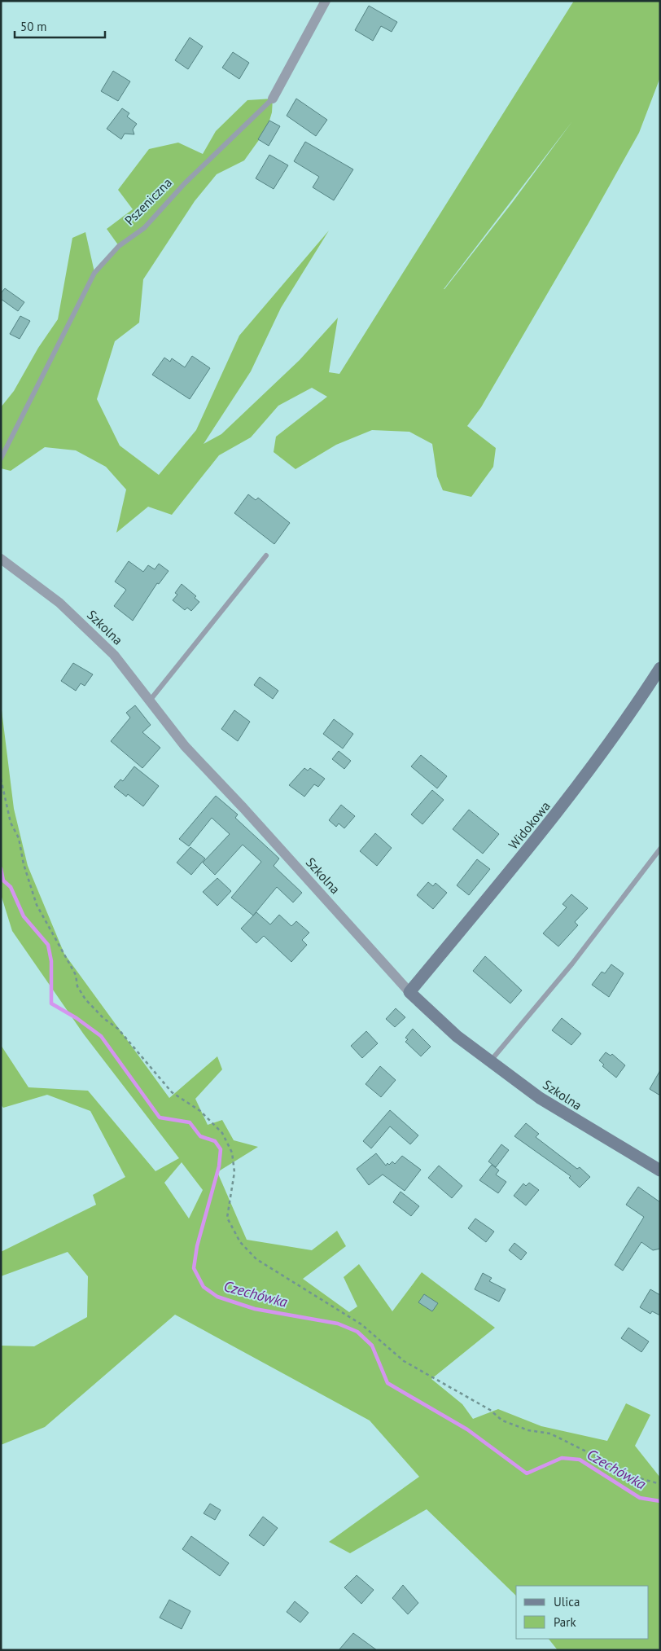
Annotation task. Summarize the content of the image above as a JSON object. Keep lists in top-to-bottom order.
{
  "streets": {
    "street": ["Pszeniczna", "Szkolna", "Widokowa"]
  },
  "crossings": [
    ["Szkolna", "Widokowa"]
  ],
  "water": ["Czechówka"],
  "legend": ["Ulica", "Park"],
  "scale_bar": "50 m"
}
